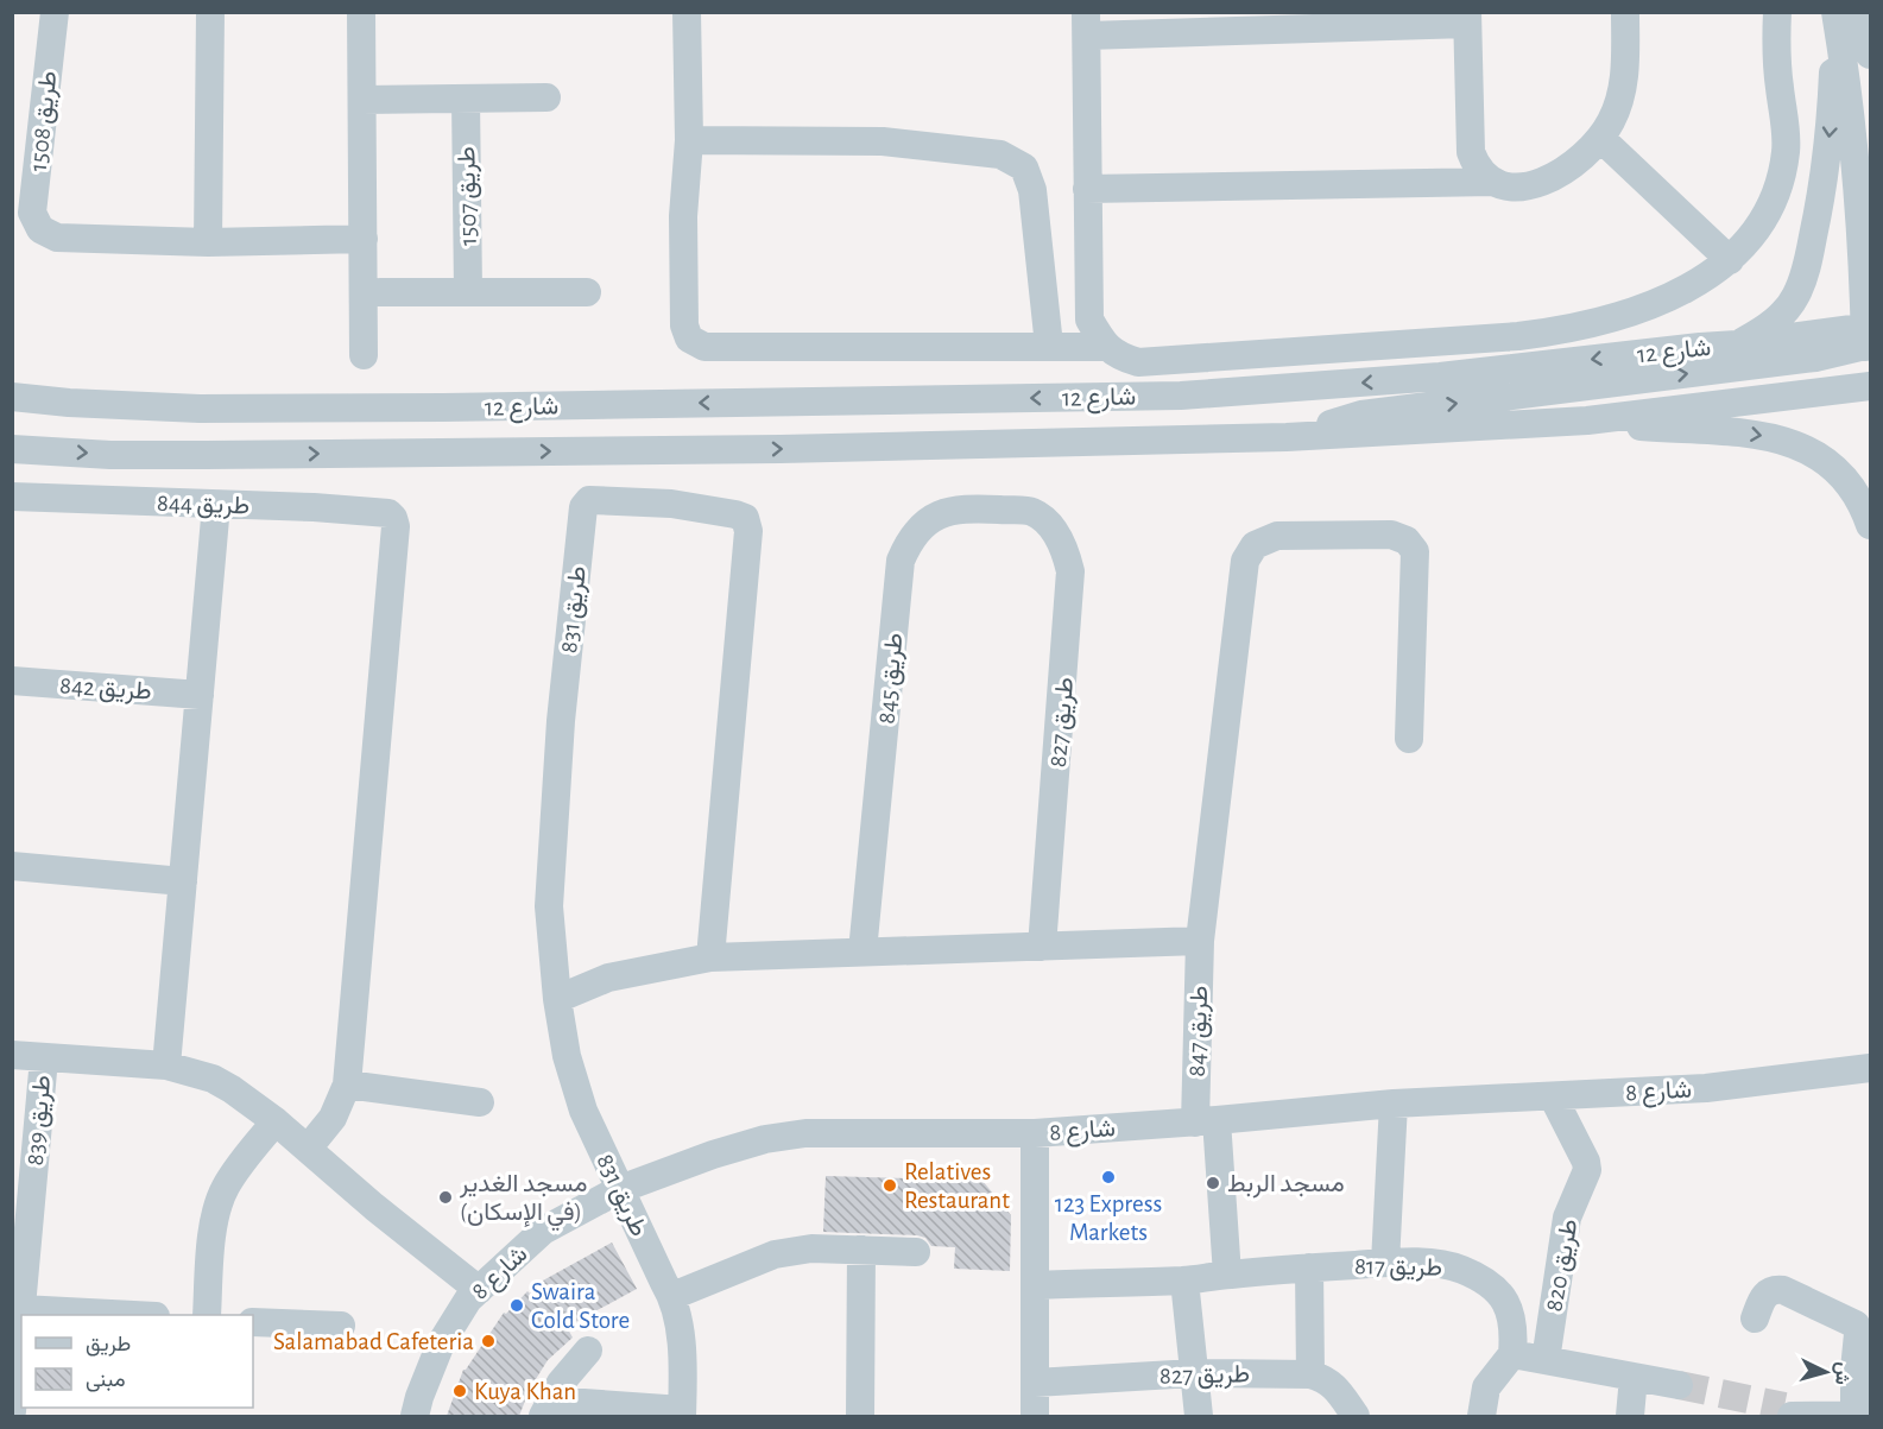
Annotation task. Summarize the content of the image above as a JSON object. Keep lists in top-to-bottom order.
{
  "streets": {
    "street": [
      "طريق 1508",
      "طريق 1507",
      "شارع 12",
      "طريق 844",
      "طريق 831",
      "طريق 845",
      "طريق 842",
      "طريق 827",
      "طريق 847",
      "شارع 8",
      "طريق 839",
      "طريق 820",
      "طريق 817"
    ]
  },
  "crossings": [
    ["طريق 831", "شارع 8"],
    ["طريق 845", "طريق 827"],
    ["طريق 847", "شارع 8"],
    ["طريق 847", "طريق 817"],
    ["شارع 8", "طريق 820"]
  ],
  "places": [
    "123 Express Markets",
    "مسجد الربط",
    "Relatives Restaurant",
    "مسجد الغدير (في الإسكان)",
    "Swaira Cold Store",
    "Salamabad Cafeteria",
    "Kuya Khan"
  ],
  "legend": ["طريق", "مبنى"],
  "north": "right"
}
